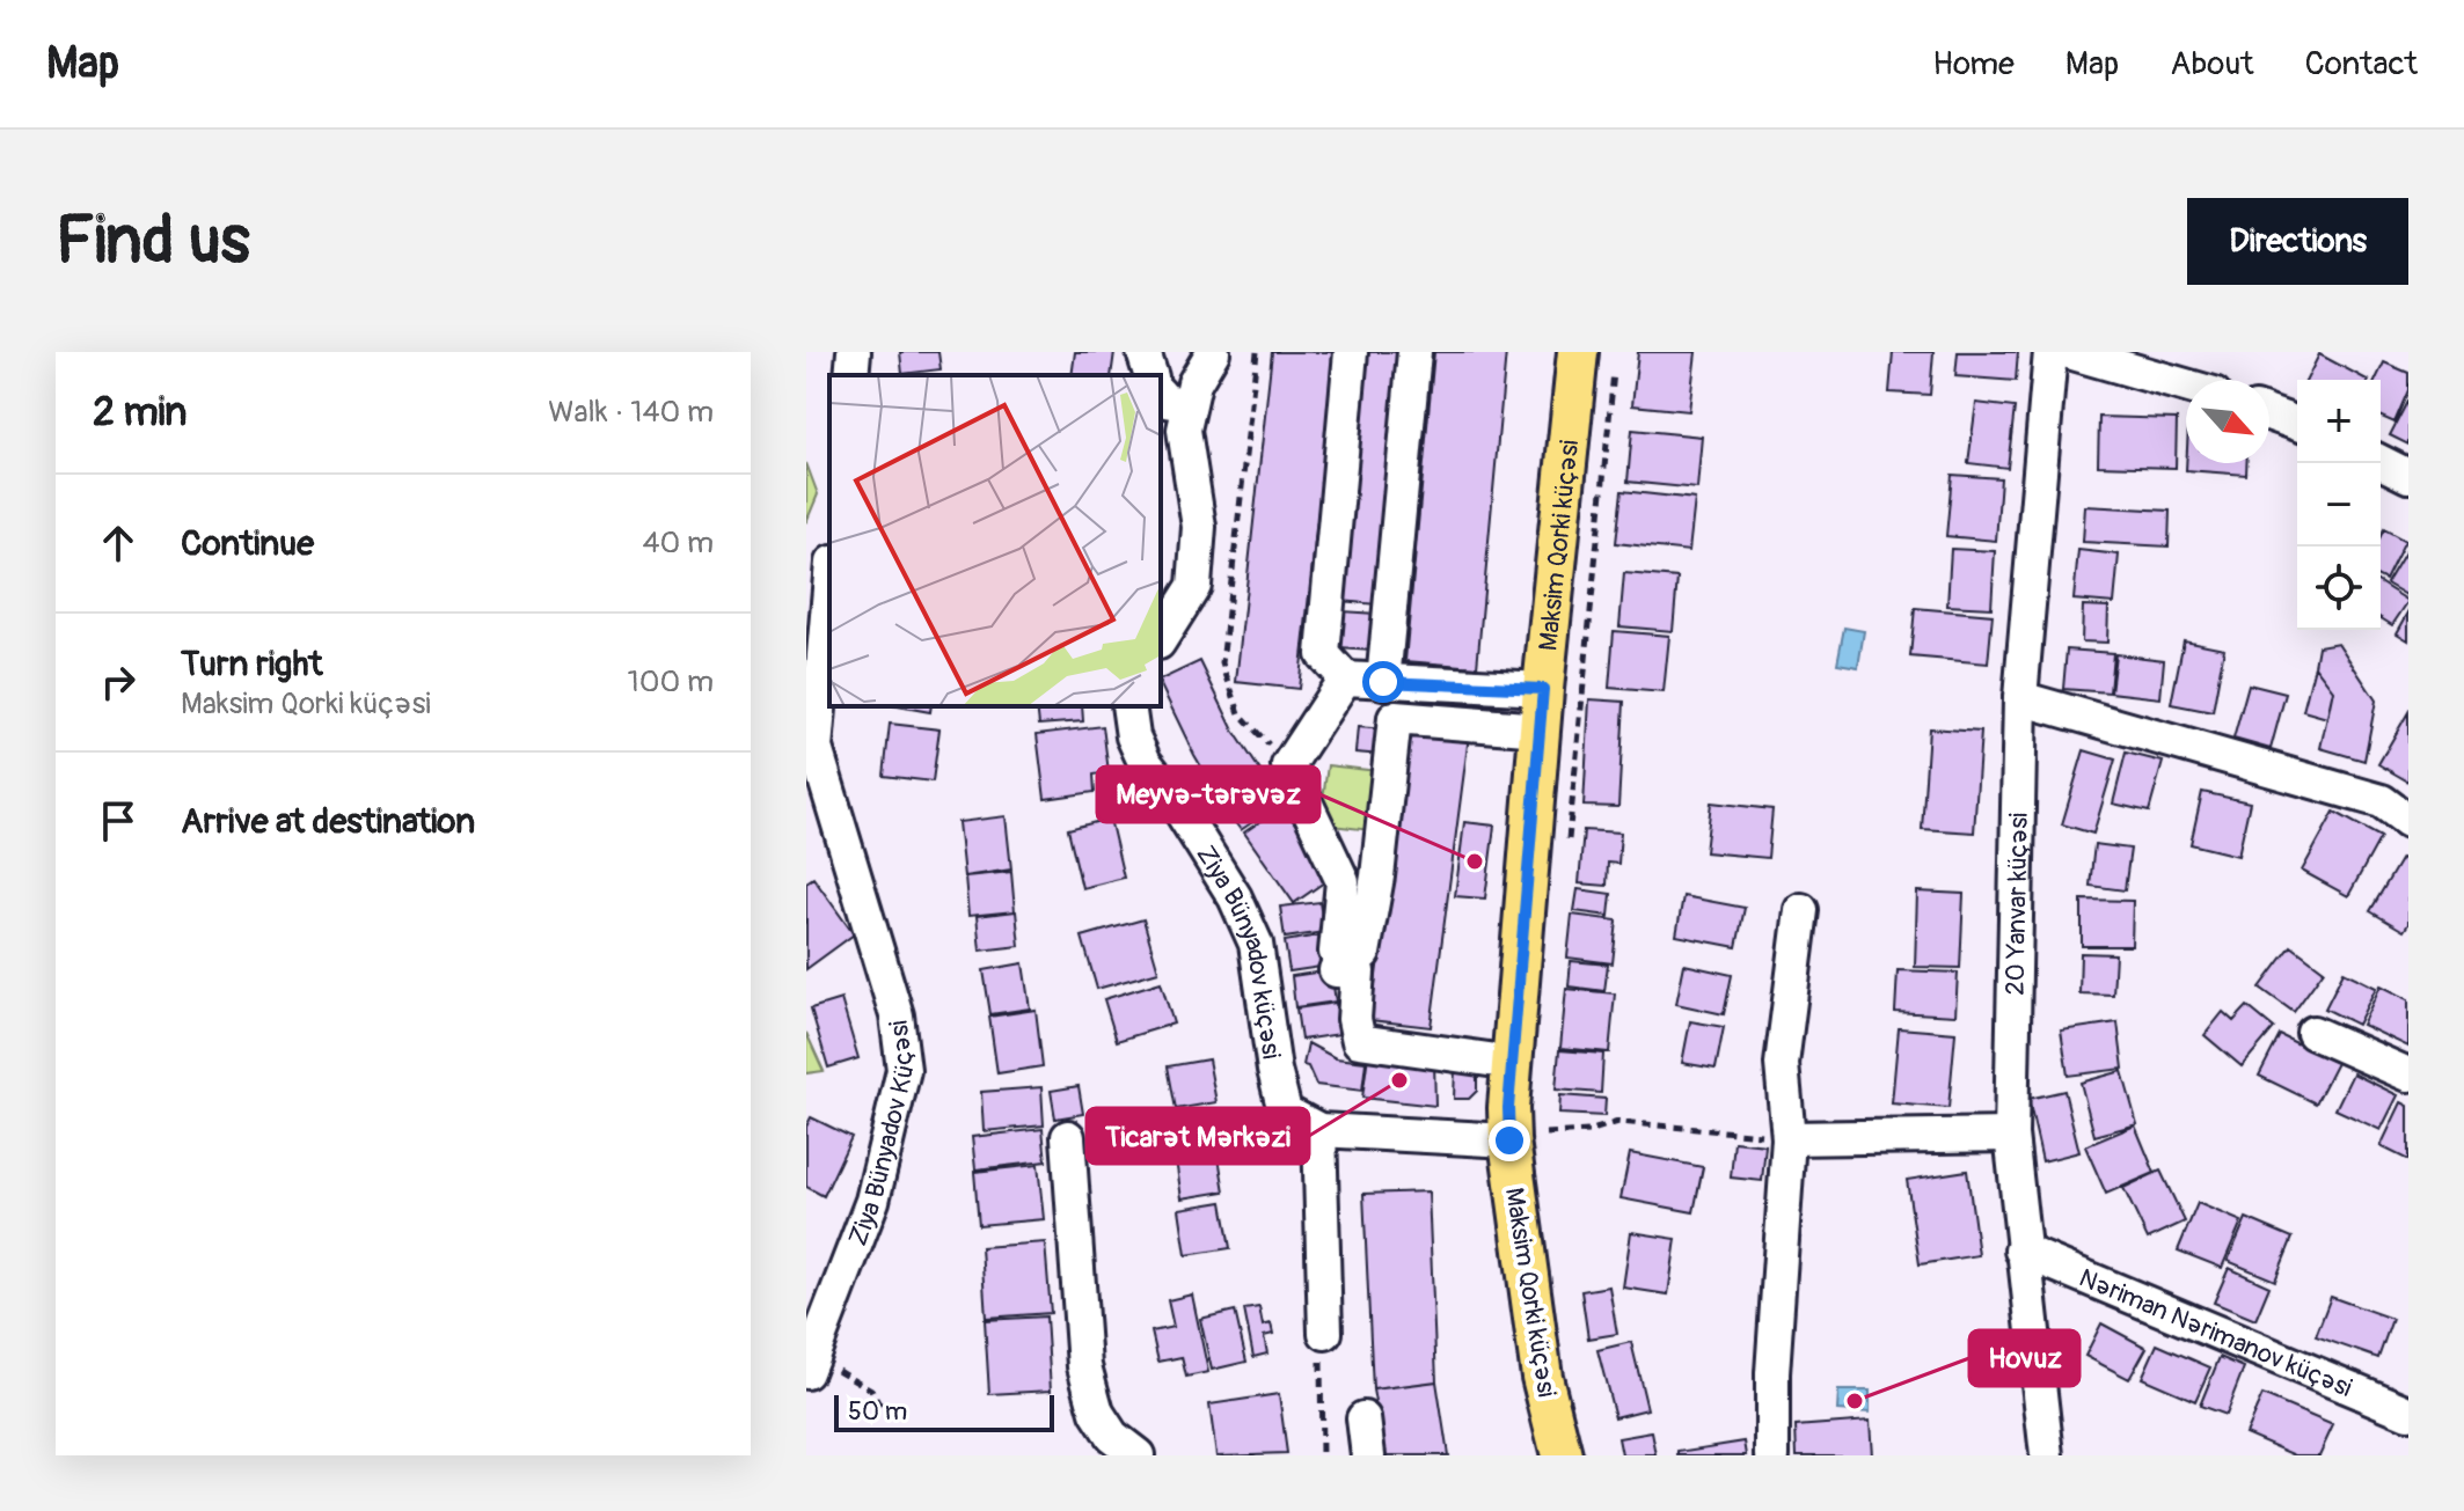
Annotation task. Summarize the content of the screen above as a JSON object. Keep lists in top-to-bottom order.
{
  "streets": {
    "main road": ["Maksim Qorki küçəsi"],
    "street": [
      "20 Yanvar küçəsi",
      "Ziya Bünyadov küçəsi",
      "Ziya Bünyadov Küçəsi",
      "Nəriman Nərimanov küçəsi"
    ]
  },
  "crossings": [
    ["20 Yanvar küçəsi", "Nəriman Nərimanov küçəsi"]
  ],
  "places": ["Meyvə-tərəvəz", "Ticarət Mərkəzi", "Hovuz"],
  "scale_bar": "50 m",
  "north": "bottom right",
  "page": {
    "header": "Map",
    "nav": [
      "Home",
      "Map",
      "About",
      "Contact"
    ],
    "buttons": "Directions",
    "title": "Find us",
    "heading": ["2 min", "Walk · 140 m"],
    "map_buttons": ["+", "−"],
    "list": [
      ["Continue", "40 m"],
      ["Turn right", "Maksim Qorki küçəsi", "100 m"],
      "Arrive at destination"
    ],
    "scale": "50 m"
  }
}
